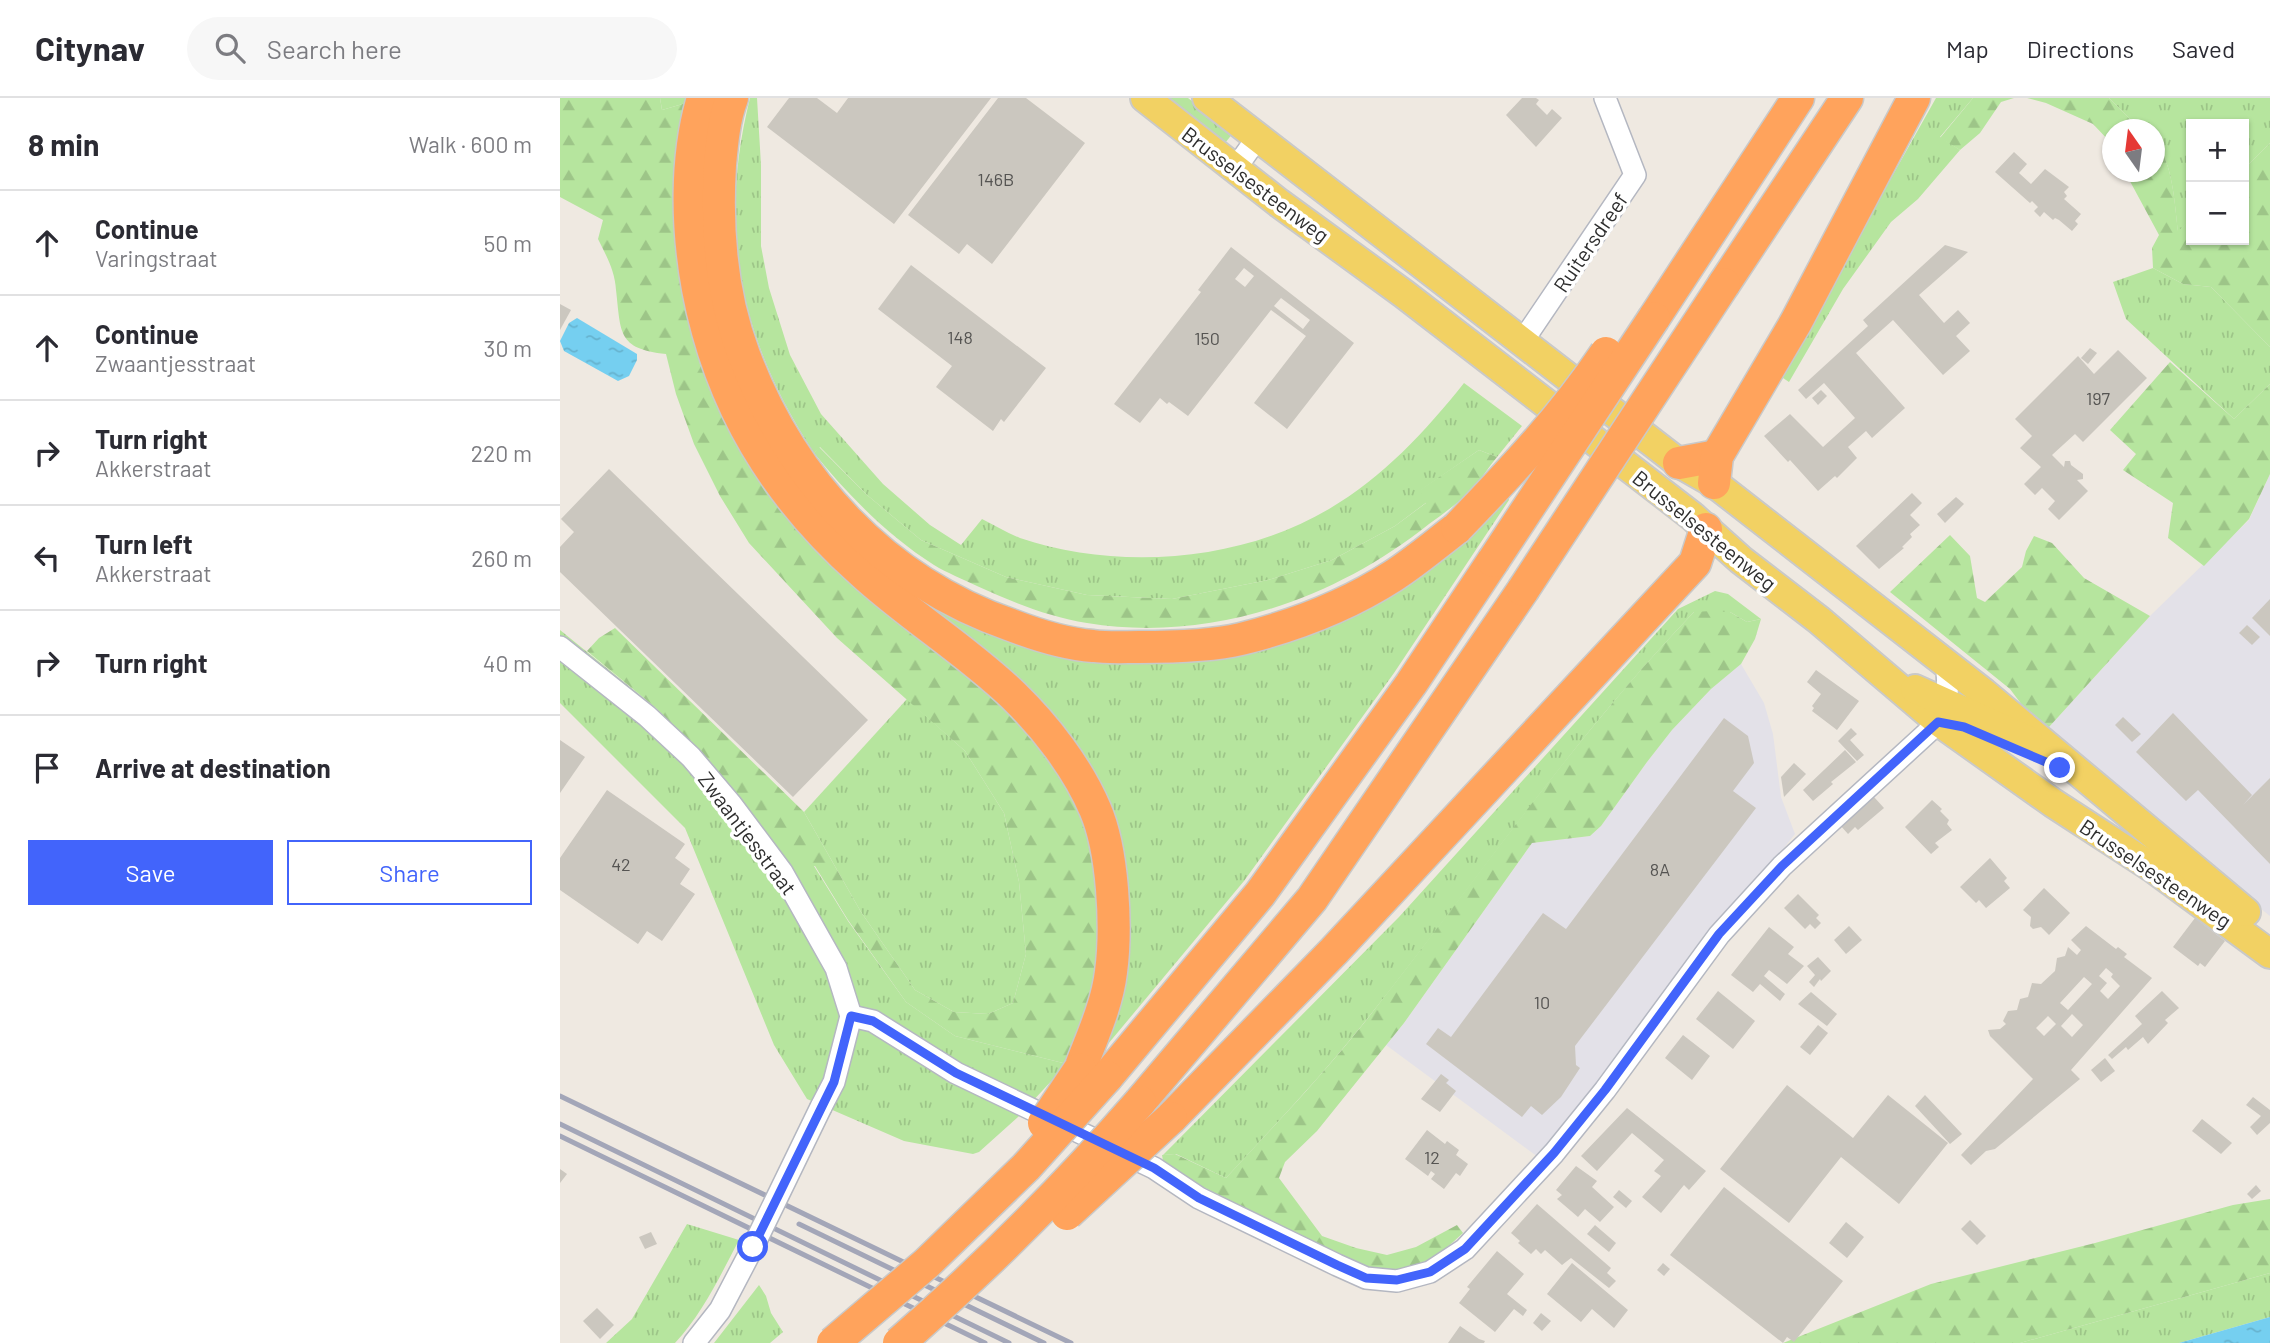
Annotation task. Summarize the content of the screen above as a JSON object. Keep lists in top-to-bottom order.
{
  "streets": {
    "main road": ["Brusselsesteenweg"],
    "street": ["Ruitersdreef", "Zwaantjesstraat"]
  },
  "crossings": [
    ["Brusselsesteenweg", "Ruitersdreef"]
  ],
  "house_numbers": [
    "146B",
    "148",
    "150",
    "197",
    "42",
    "8A",
    "10",
    "12"
  ],
  "north": "top",
  "page": {
    "header": "Citynav",
    "search": "Search here",
    "nav": ["Map", "Directions", "Saved"],
    "heading": ["8 min", "Walk · 600 m"],
    "map_buttons": ["+", "−"],
    "list": [
      ["Continue", "Varingstraat", "50 m"],
      ["Continue", "Zwaantjesstraat", "30 m"],
      ["Turn right", "Akkerstraat", "220 m"],
      ["Turn left", "Akkerstraat", "260 m"],
      ["Turn right", "40 m"],
      "Arrive at destination"
    ],
    "buttons": ["Save", "Share"]
  }
}
